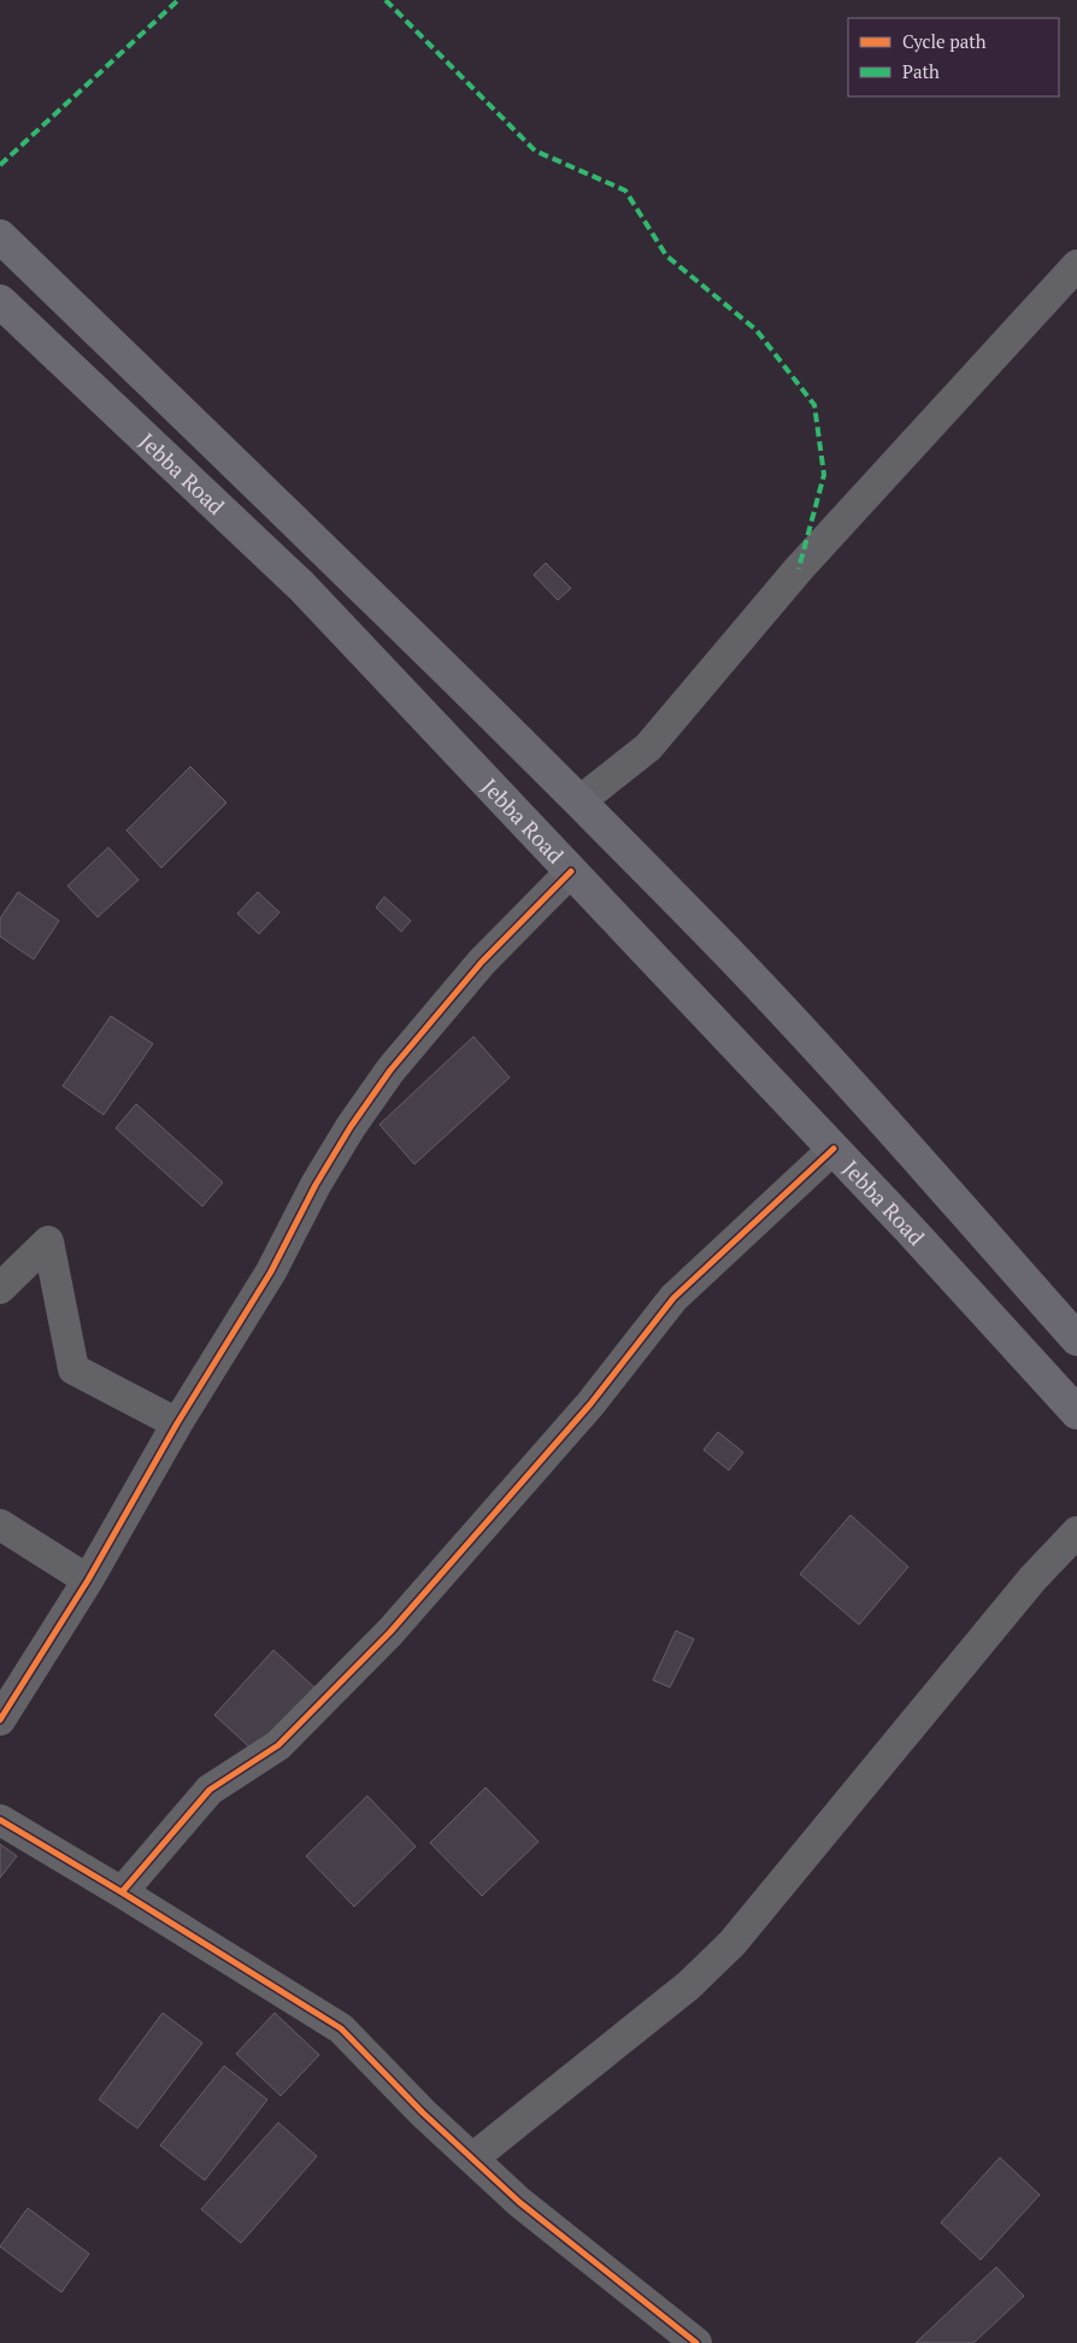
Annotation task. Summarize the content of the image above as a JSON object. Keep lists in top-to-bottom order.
{
  "streets": {
    "highway": ["Jebba Road"]
  },
  "legend": ["Cycle path", "Path"]
}
